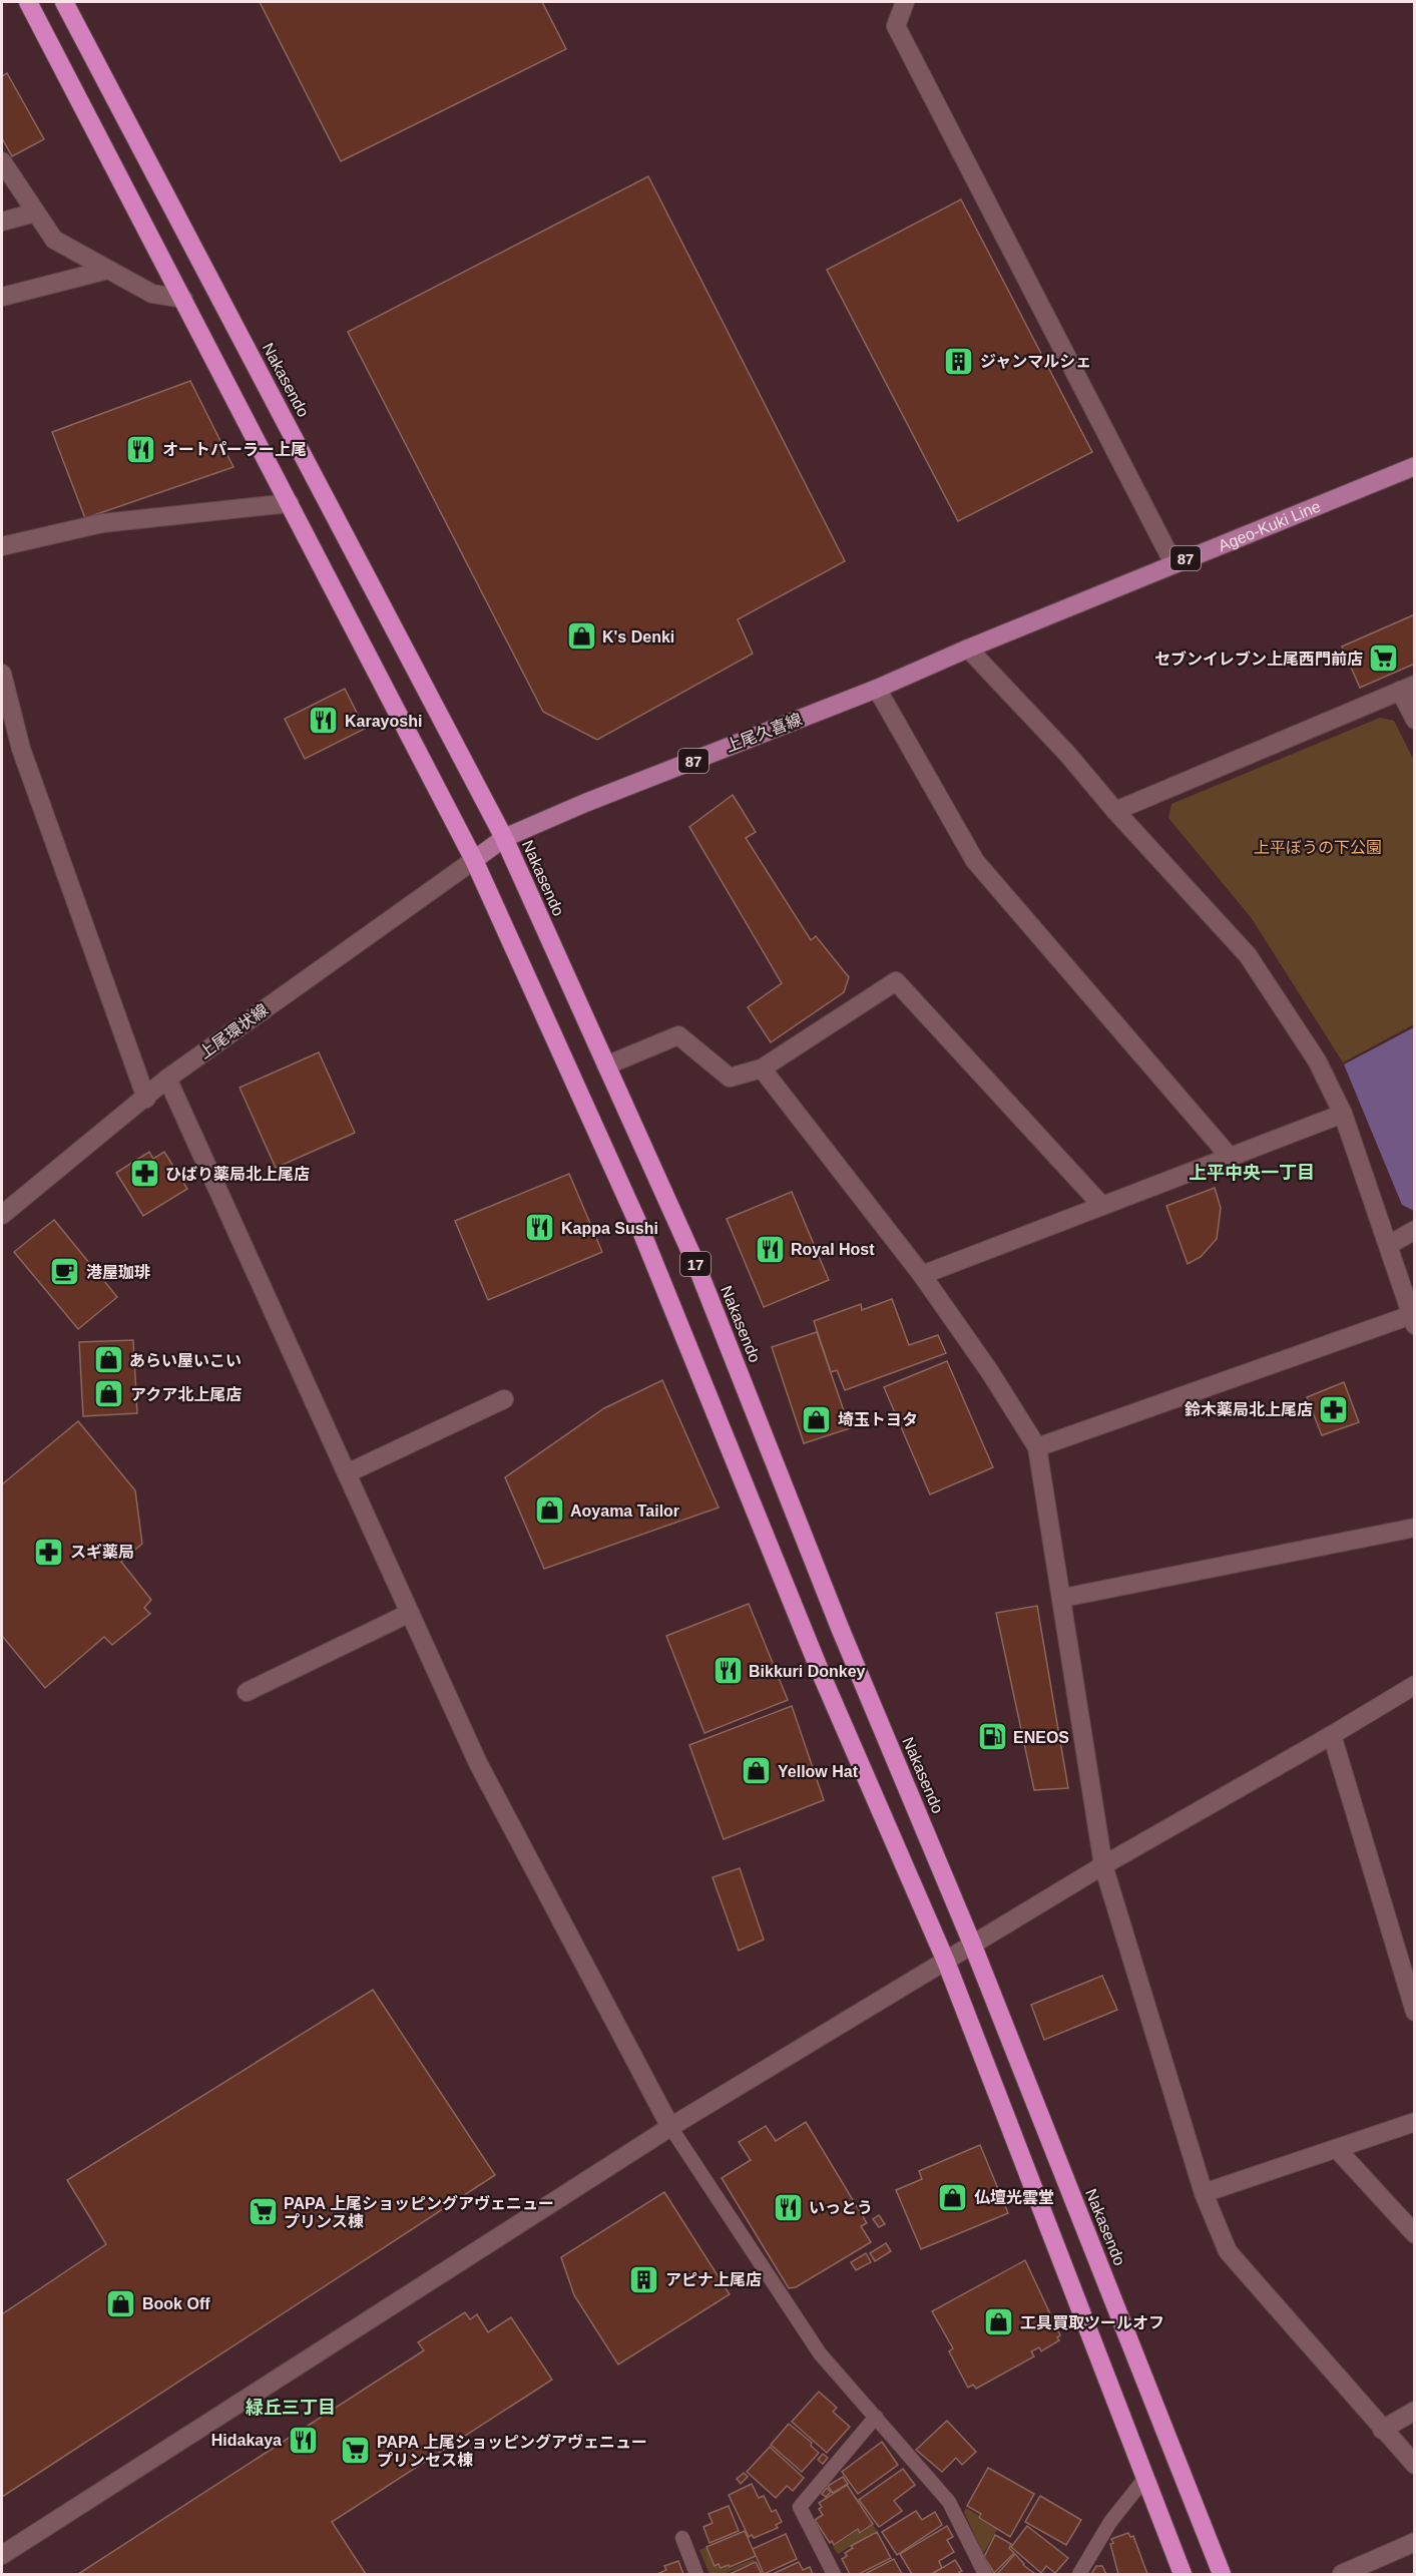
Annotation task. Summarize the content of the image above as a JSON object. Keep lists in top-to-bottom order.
{
  "streets": {
    "highway": ["Nakasendo", "17"],
    "main road": ["Ageo-Kuki Line", "87", "上尾久喜線"],
    "street": ["上尾環状線"]
  },
  "crossings": [
    ["Nakasendo", "上尾久喜線"],
    ["Ageo-Kuki Line", "上尾久喜線"],
    ["上尾久喜線", "上尾環状線"],
    ["上尾久喜線", "17"],
    ["上尾環状線", "17"]
  ],
  "districts": ["上平中央一丁目", "緑丘三丁目"],
  "parks": ["上平ぼうの下公園"],
  "places": {
    "building": ["ジャンマルシェ", "アピナ上尾店"],
    "restaurant": [
      "オートパーラー上尾",
      "Karayoshi",
      "Kappa Sushi",
      "Royal Host",
      "Bikkuri Donkey",
      "いっとう",
      "Hidakaya"
    ],
    "shop": [
      "K's Denki",
      "あらい屋いこい",
      "アクア北上尾店",
      "埼玉トヨタ",
      "Aoyama Tailor",
      "Yellow Hat",
      "仏壇光雲堂",
      "Book Off",
      "工具買取ツールオフ"
    ],
    "supermarket": ["セブンイレブン上尾西門前店", "PAPA 上尾ショッピングアヴェニュー プリンス棟", "PAPA 上尾ショッピングアヴェニュー プリンセス棟"],
    "pharmacy": ["ひばり薬局北上尾店", "鈴木薬局北上尾店", "スギ薬局"],
    "cafe": ["港屋珈琲"],
    "fuel station": ["ENEOS"]
  }
}
